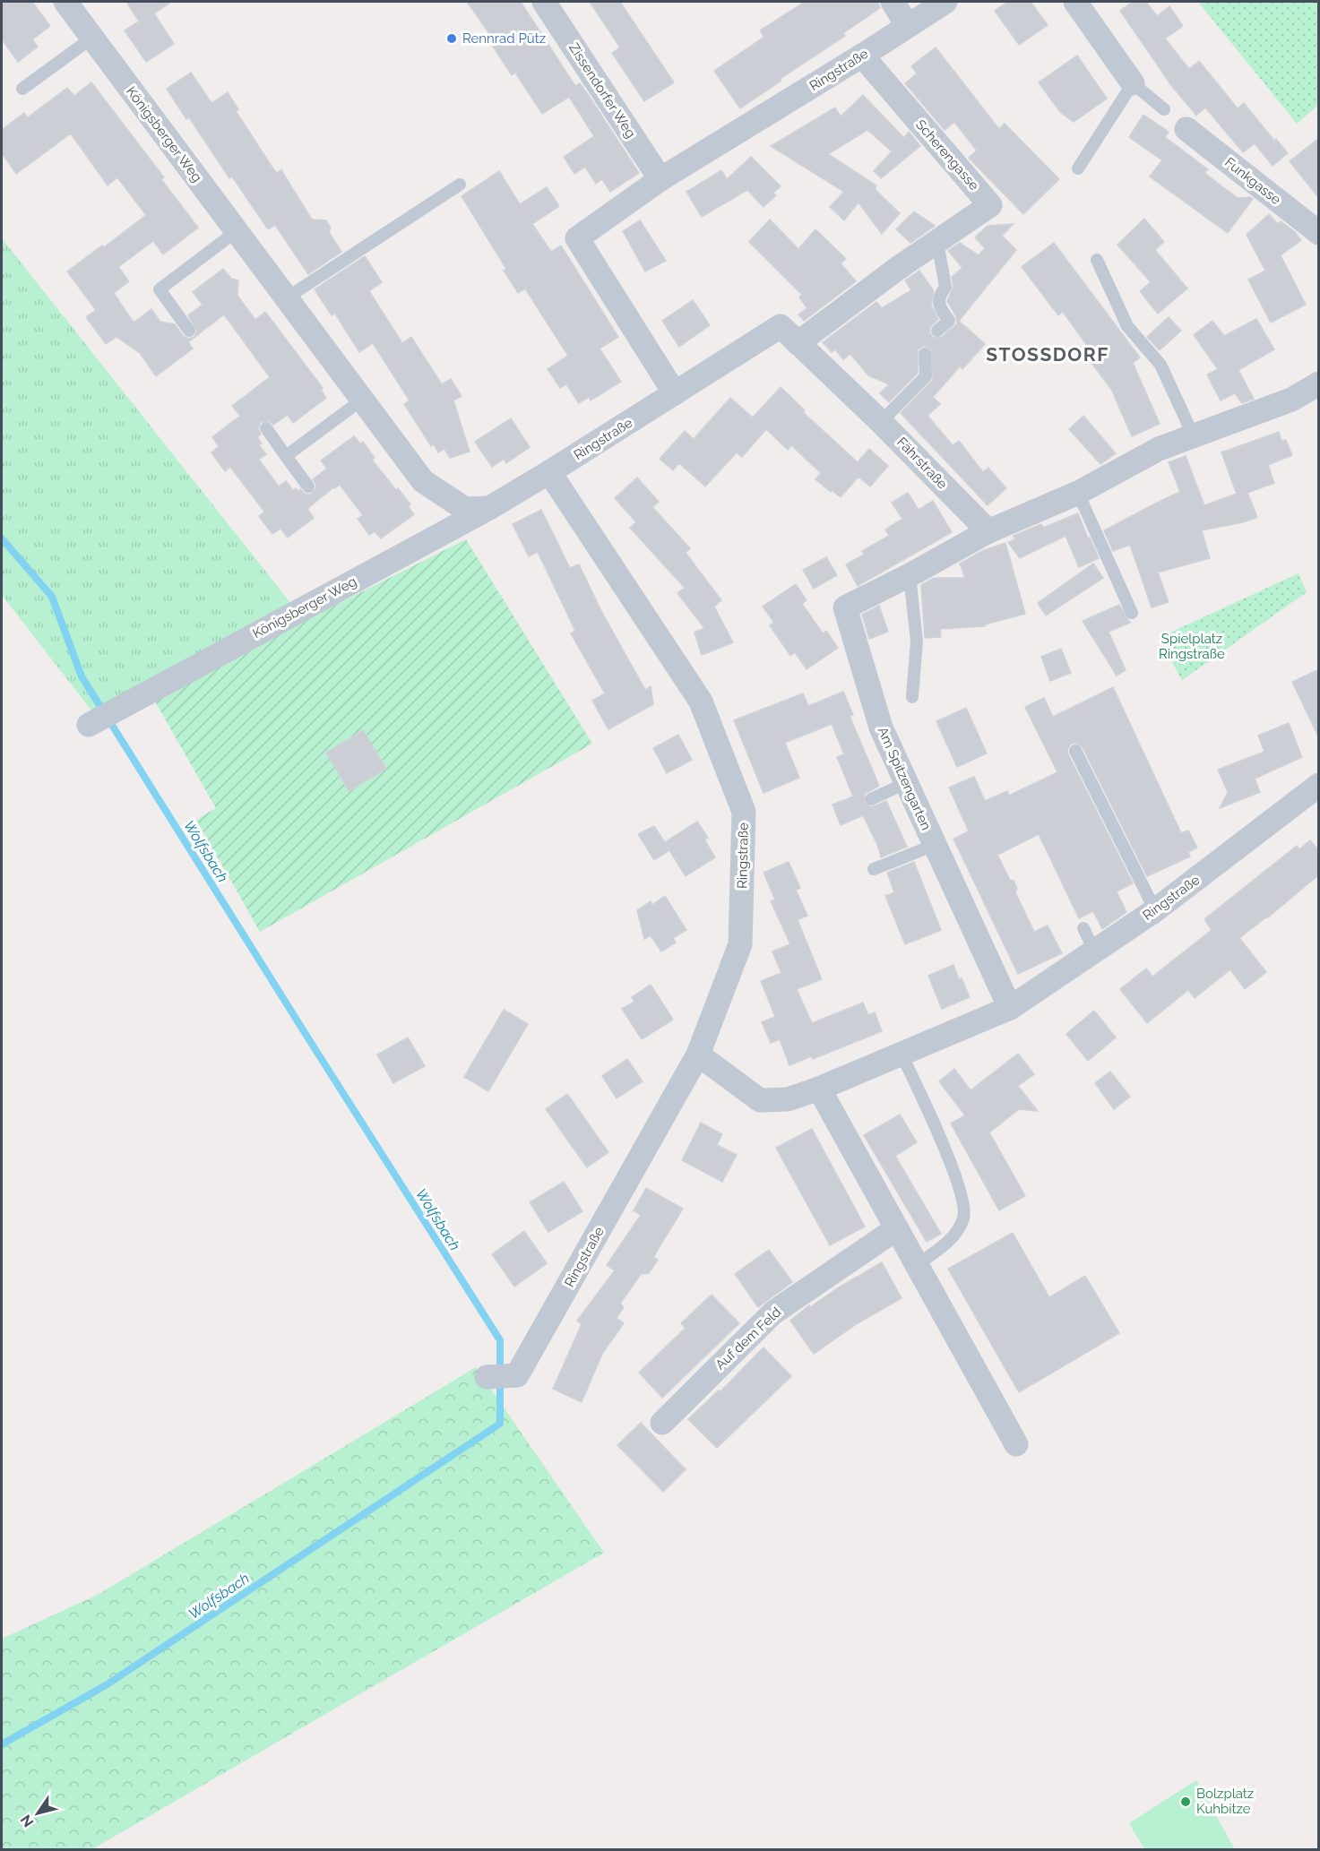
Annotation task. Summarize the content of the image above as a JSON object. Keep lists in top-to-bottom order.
{
  "streets": {
    "street": [
      "Ringstraße",
      "Zissendorfer Weg",
      "Königsberger Weg",
      "Scherengasse",
      "Funkgasse",
      "Fährstraße",
      "Am Spitzengarten",
      "Auf dem Feld"
    ]
  },
  "crossings": [
    ["Ringstraße", "Zissendorfer Weg"],
    ["Ringstraße", "Königsberger Weg"],
    ["Ringstraße", "Scherengasse"],
    ["Ringstraße", "Fährstraße"],
    ["Ringstraße", "Am Spitzengarten"],
    ["Scherengasse", "Fährstraße"],
    ["Fährstraße", "Am Spitzengarten"]
  ],
  "districts": ["STOSSDORF"],
  "water": ["Wolfsbach"],
  "parks": ["Spielplatz Ringstraße"],
  "places": ["Rennrad Pütz", "Bolzplatz Kuhbitze"],
  "north": "bottom left"
}
